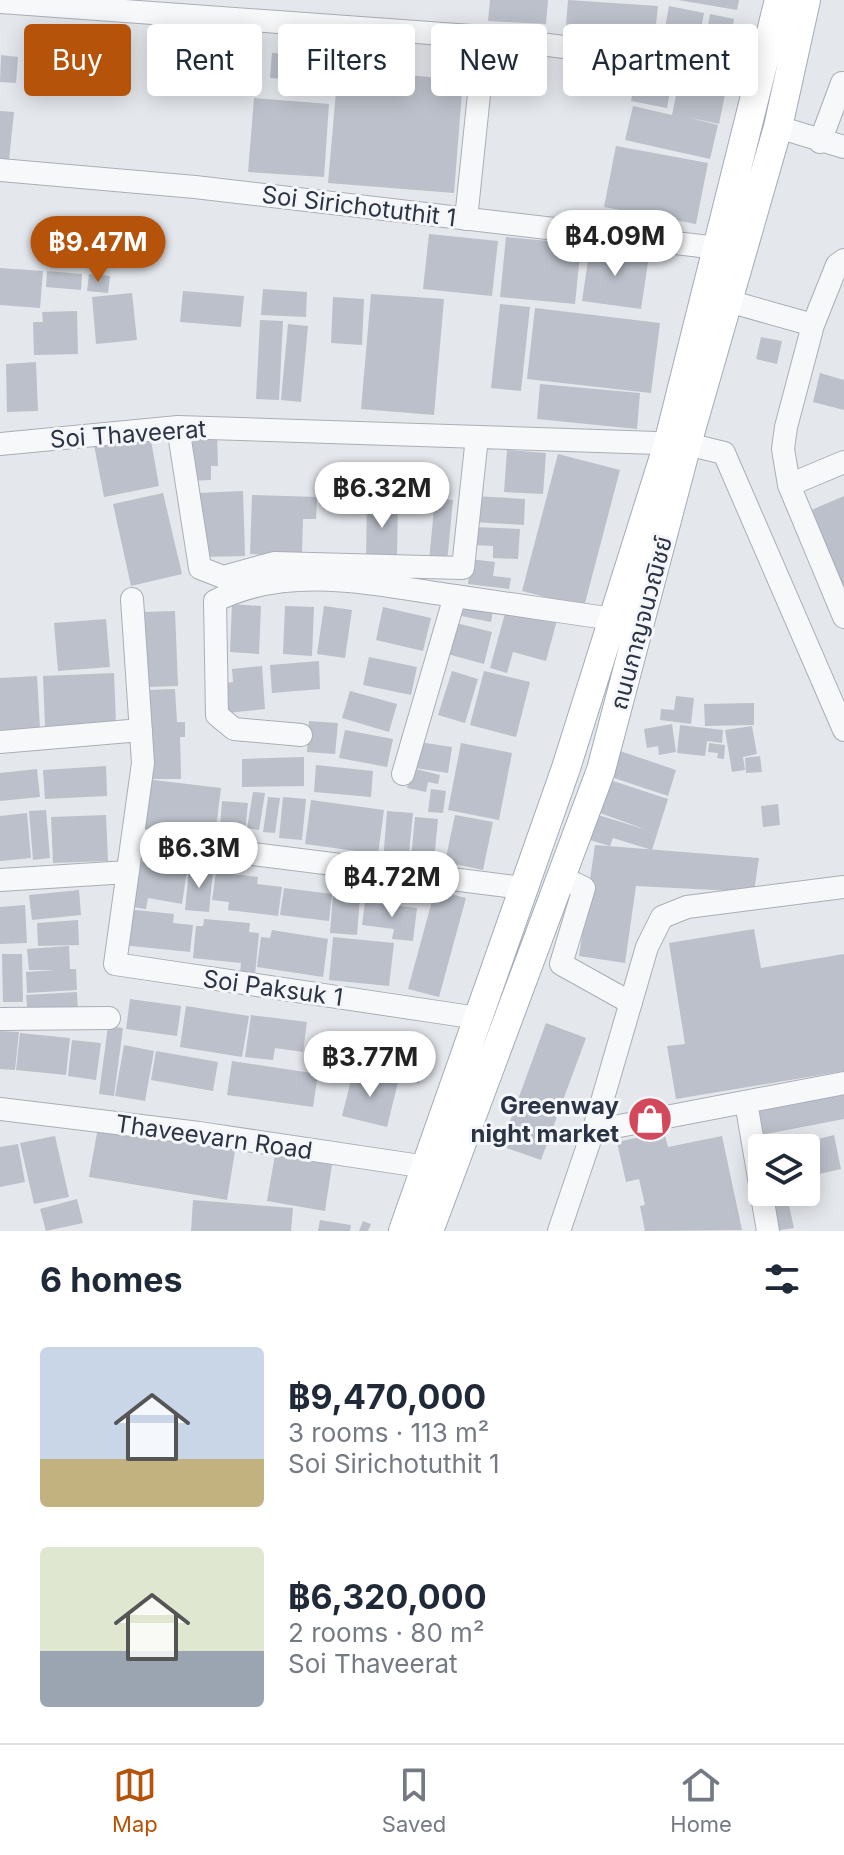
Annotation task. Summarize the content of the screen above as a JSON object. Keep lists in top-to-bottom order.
{
  "streets": {
    "main road": ["ถนนกาญจนวณิชย์"],
    "street": [
      "Soi Sirichotuthit 1",
      "Soi Thaveerat",
      "Soi Paksuk 1",
      "Thaveevarn Road"
    ]
  },
  "crossings": [
    ["Soi Sirichotuthit 1", "ถนนกาญจนวณิชย์"],
    ["Soi Thaveerat", "ถนนกาญจนวณิชย์"],
    ["ถนนกาญจนวณิชย์", "Soi Paksuk 1"],
    ["ถนนกาญจนวณิชย์", "Thaveevarn Road"]
  ],
  "places": {
    "shop": ["Greenway night market"]
  },
  "page": {
    "chip": [
      "Buy",
      "Rent",
      "Filters",
      "New",
      "Apartment"
    ],
    "price": [
      "฿4.09M",
      "฿9.47M",
      "฿6.32M",
      "฿6.3M",
      "฿4.72M",
      "฿3.77M"
    ],
    "heading": "6 homes",
    "list": [
      {
        "name": "฿9,470,000",
        "note": "3 rooms · 113 m² · Soi Sirichotuthit 1"
      },
      {
        "name": "฿6,320,000",
        "note": "2 rooms · 80 m² · Soi Thaveerat"
      }
    ],
    "tabs": ["Map", "Saved", "Home"]
  }
}
